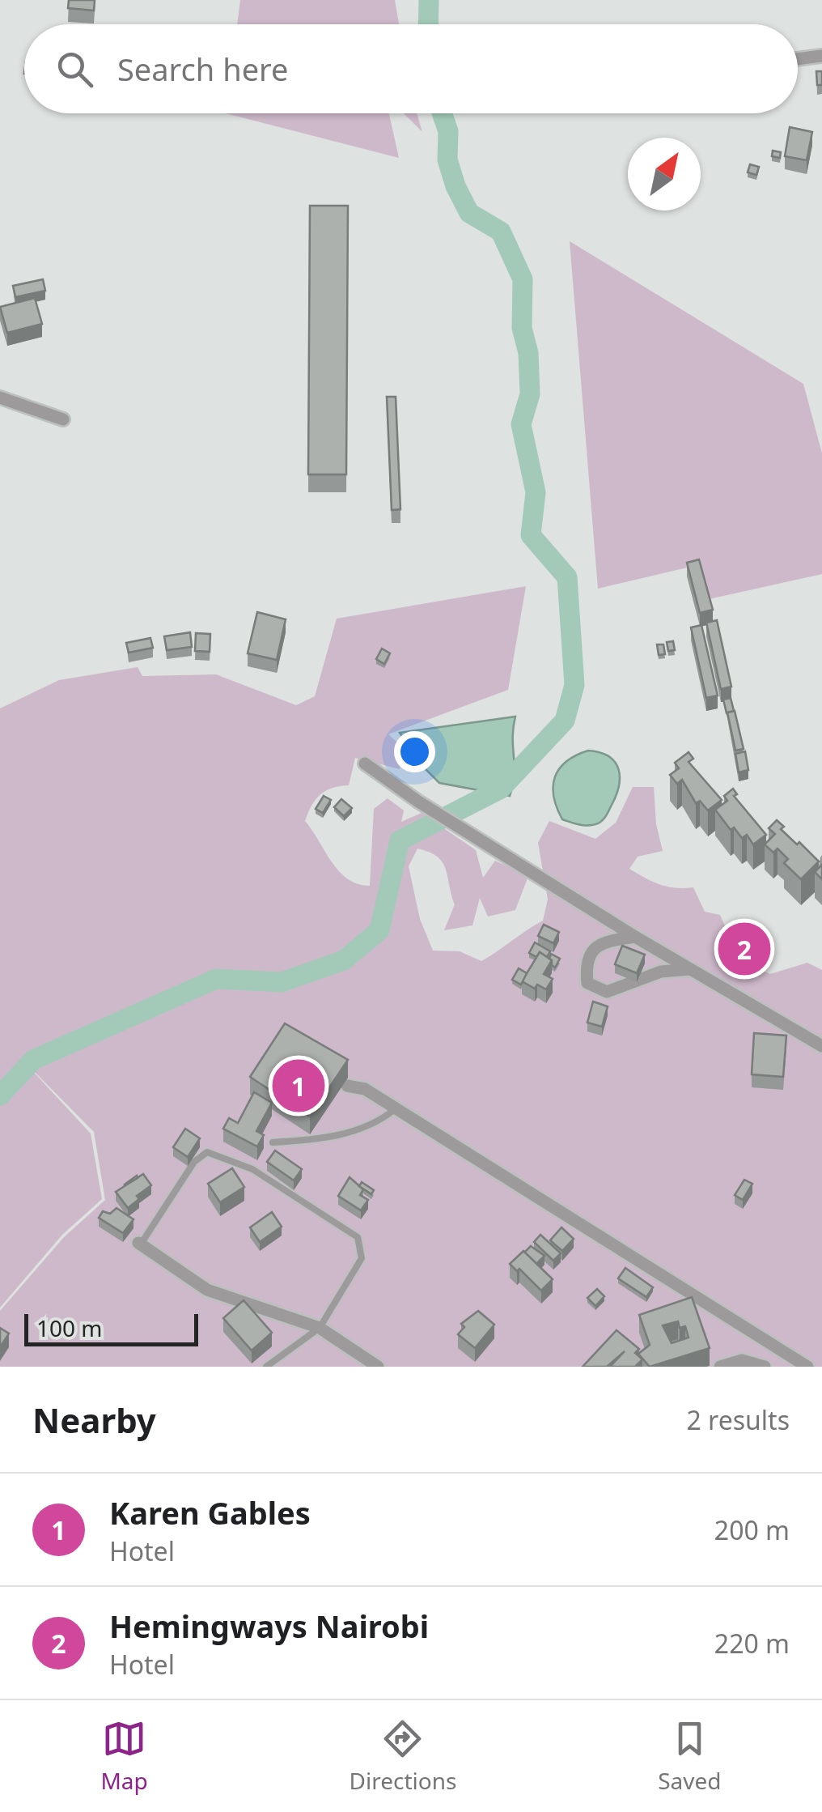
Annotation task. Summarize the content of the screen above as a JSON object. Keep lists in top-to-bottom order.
{
  "scale_bar": "100 m",
  "north": "top right",
  "page": {
    "search": "Search here",
    "pins": ["2", "1"],
    "scale": "100 m",
    "heading": ["Nearby", "2 results"],
    "list": [
      {
        "mark": "1",
        "name": "Karen Gables",
        "note": "Hotel",
        "value": "200 m"
      },
      {
        "mark": "2",
        "name": "Hemingways Nairobi",
        "note": "Hotel",
        "value": "220 m"
      }
    ],
    "nav": ["Map", "Directions", "Saved"]
  }
}
